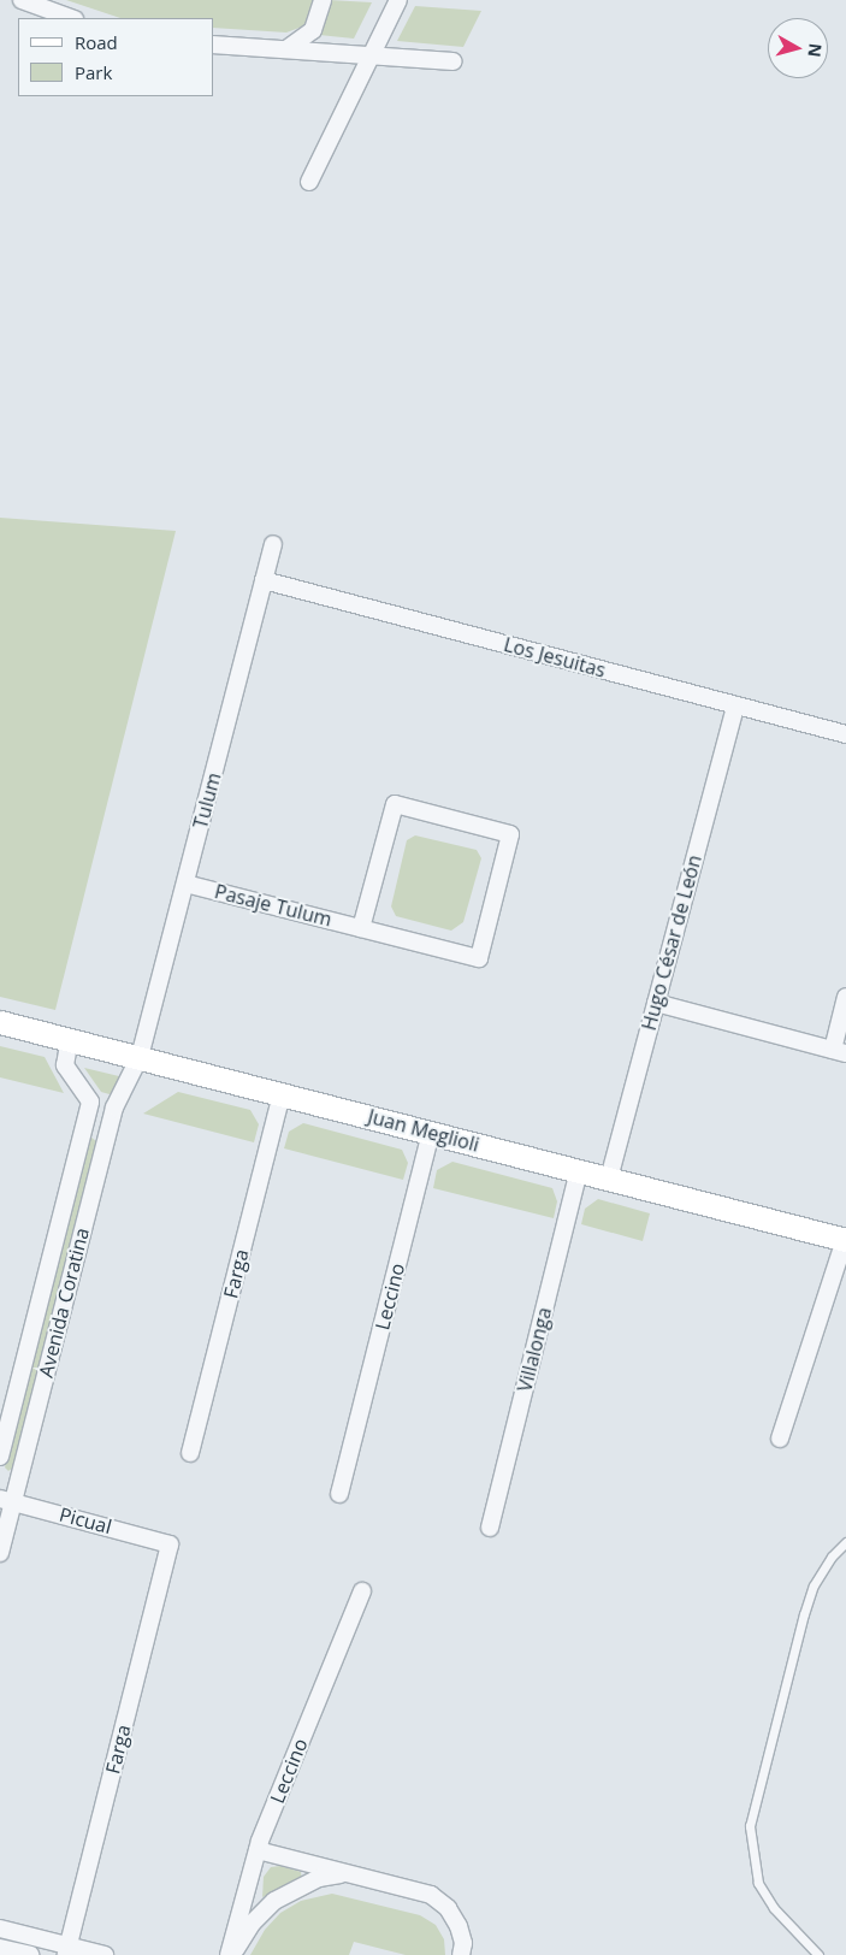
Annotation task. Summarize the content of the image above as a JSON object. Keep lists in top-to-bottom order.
{
  "streets": {
    "main road": ["Juan Meglioli"],
    "street": [
      "Los Jesuitas",
      "Tulum",
      "Pasaje Tulum",
      "Hugo César de León",
      "Farga",
      "Leccino",
      "Avenida Coratina",
      "Villalonga",
      "Picual"
    ]
  },
  "crossings": [
    ["Los Jesuitas", "Tulum"],
    ["Los Jesuitas", "Hugo César de León"],
    ["Tulum", "Pasaje Tulum"],
    ["Tulum", "Juan Meglioli"],
    ["Tulum", "Avenida Coratina"],
    ["Hugo César de León", "Juan Meglioli"],
    ["Juan Meglioli", "Farga"],
    ["Juan Meglioli", "Leccino"],
    ["Juan Meglioli", "Avenida Coratina"],
    ["Juan Meglioli", "Villalonga"],
    ["Farga", "Picual"],
    ["Avenida Coratina", "Picual"]
  ],
  "legend": ["Road", "Park"],
  "north": "right"
}
